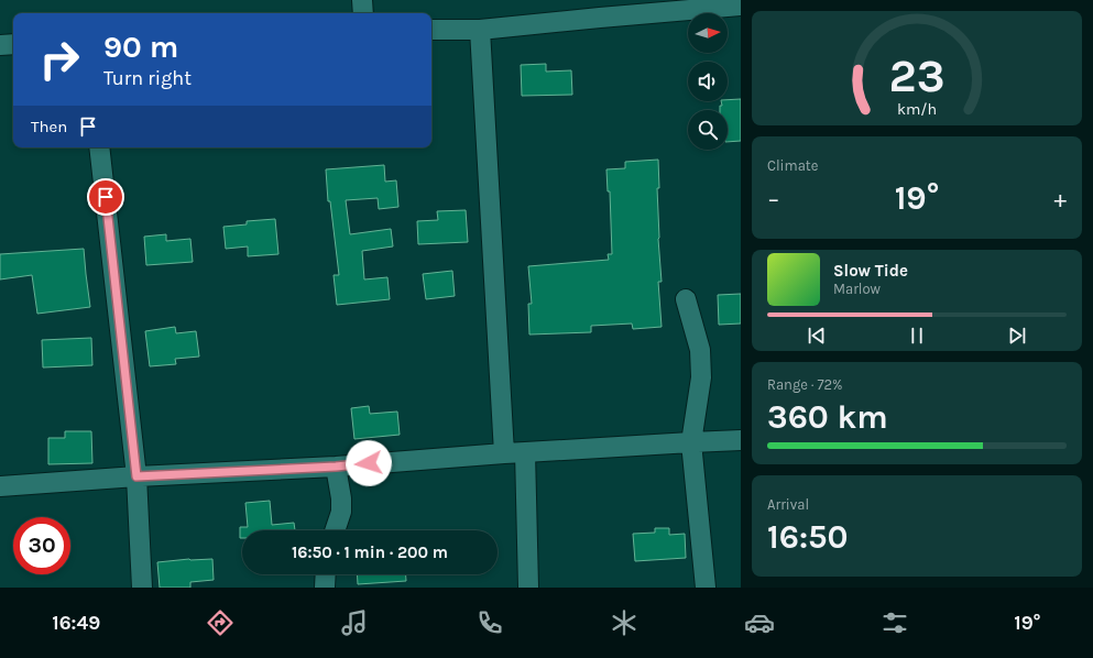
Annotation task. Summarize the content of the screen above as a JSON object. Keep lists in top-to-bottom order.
{
  "north": "right",
  "page": {
    "turn": ["90 m", "Turn right"],
    "then": "Then",
    "tile": [
      "Climate",
      ["Range · 72%", "360 km"],
      ["Arrival", "16:50"]
    ],
    "heat": ["−", "19°", "+"],
    "song": ["Slow Tide", "Marlow"],
    "limit": "30",
    "trip": "16:50 · 1 min · 200 m",
    "tabs": ["16:49", "19°"],
    "gauge": ["23", "km/h"]
  }
}
